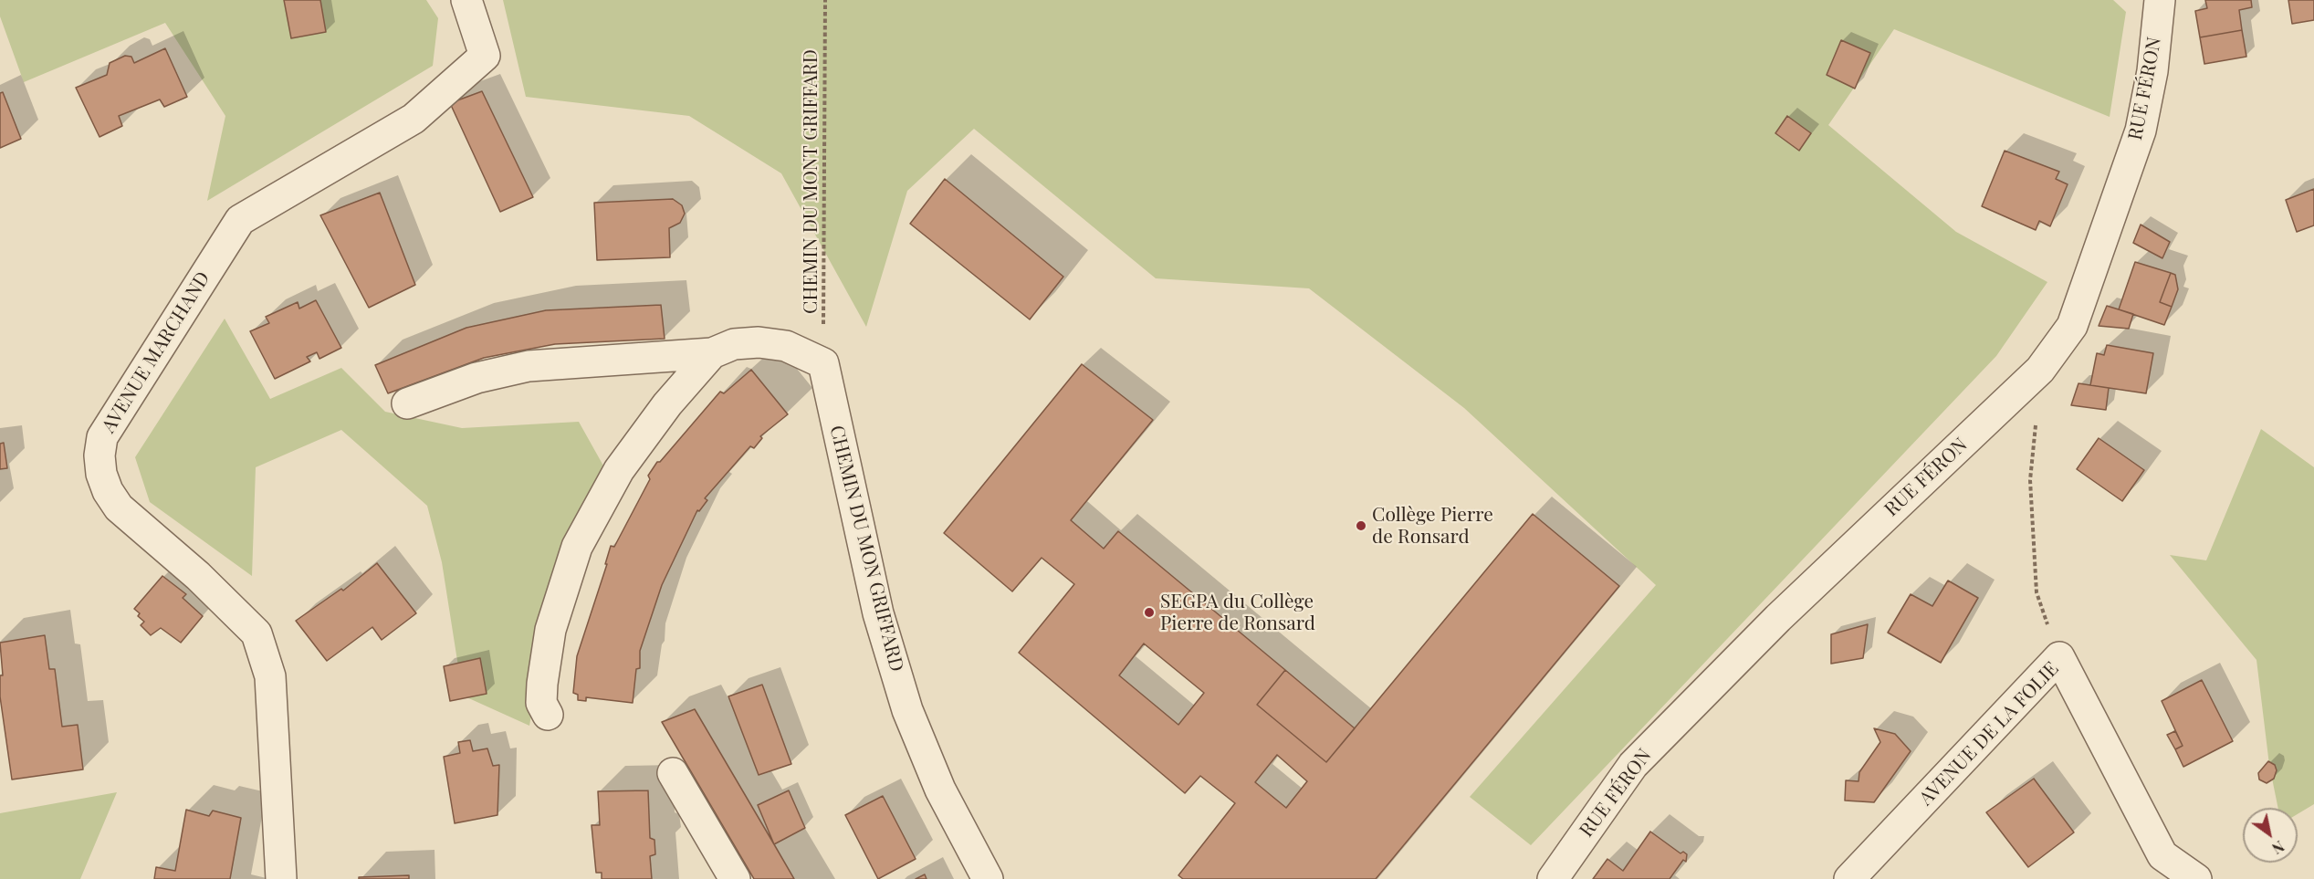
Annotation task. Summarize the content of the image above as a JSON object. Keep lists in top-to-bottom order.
{
  "streets": {
    "street": [
      "RUE FÉRON",
      "AVENUE MARCHAND",
      "CHEMIN DU MON GRIFFARD",
      "AVENUE DE LA FOLIE"
    ],
    "path": ["CHEMIN DU MONT GRIFFARD"]
  },
  "crossings": [
    ["CHEMIN DU MONT GRIFFARD", "CHEMIN DU MON GRIFFARD"]
  ],
  "places": ["Collège Pierre de Ronsard", "SEGPA du Collège Pierre de Ronsard"],
  "north": "bottom right"
}
